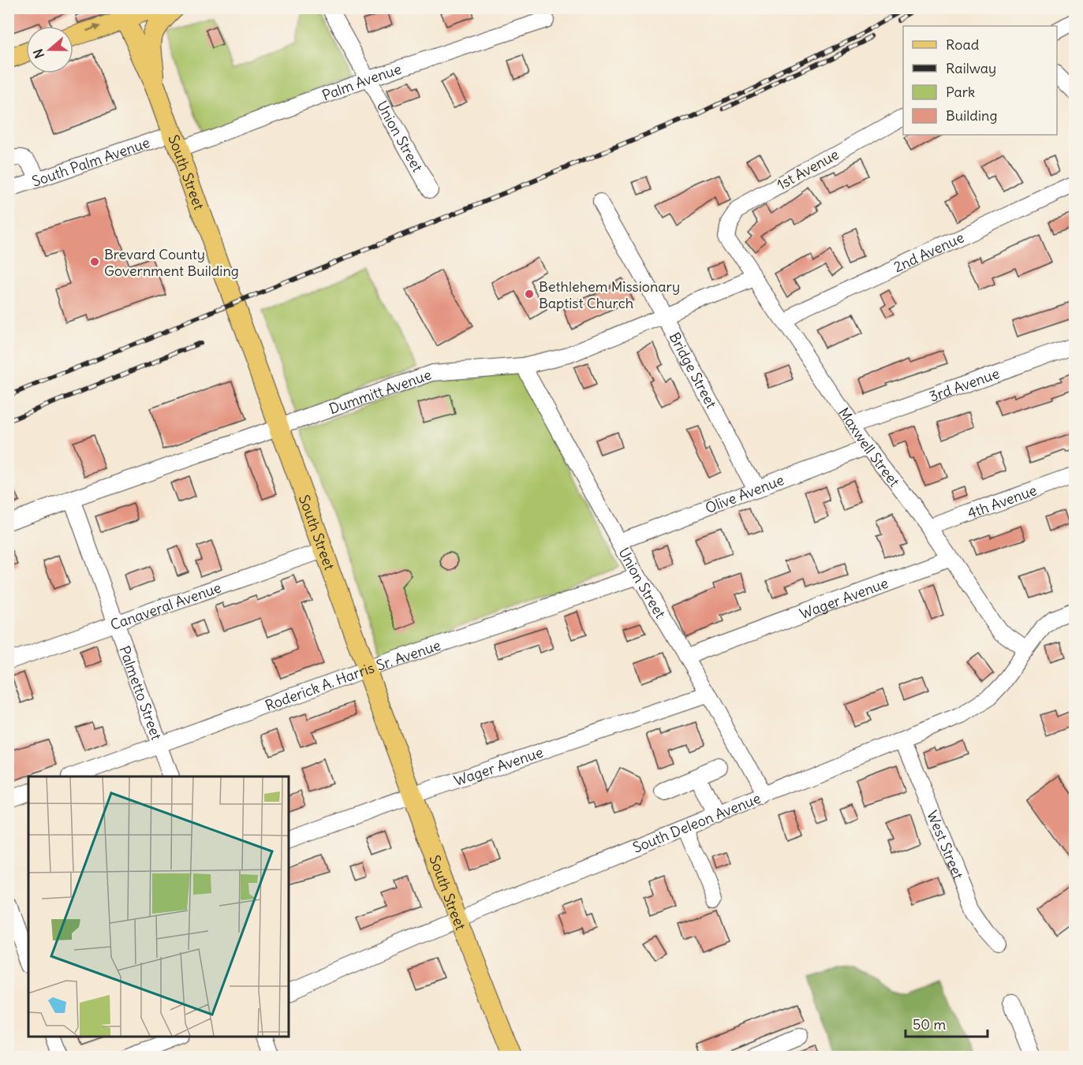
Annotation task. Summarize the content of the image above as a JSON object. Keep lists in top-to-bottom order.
{
  "streets": {
    "main road": ["South Street"],
    "street": [
      "Palm Avenue",
      "Union Street",
      "South Palm Avenue",
      "1st Avenue",
      "2nd Avenue",
      "Bridge Street",
      "3rd Avenue",
      "Dummitt Avenue",
      "Maxwell Street",
      "Olive Avenue",
      "4th Avenue",
      "Wager Avenue",
      "Canaveral Avenue",
      "Roderick A. Harris Sr. Avenue",
      "Palmetto Street",
      "South Deleon Avenue",
      "West Street"
    ]
  },
  "crossings": [
    ["Palm Avenue", "Union Street"],
    ["Palm Avenue", "South Palm Avenue"],
    ["Palm Avenue", "South Street"],
    ["Union Street", "Dummitt Avenue"],
    ["Union Street", "Olive Avenue"],
    ["Union Street", "Wager Avenue"],
    ["Union Street", "Roderick A. Harris Sr. Avenue"],
    ["Union Street", "South Deleon Avenue"],
    ["South Palm Avenue", "South Street"],
    ["1st Avenue", "Maxwell Street"],
    ["South Street", "Dummitt Avenue"],
    ["South Street", "Wager Avenue"],
    ["South Street", "Canaveral Avenue"],
    ["South Street", "Roderick A. Harris Sr. Avenue"],
    ["South Street", "South Deleon Avenue"],
    ["2nd Avenue", "Maxwell Street"],
    ["Bridge Street", "Dummitt Avenue"],
    ["Bridge Street", "Olive Avenue"],
    ["3rd Avenue", "Maxwell Street"],
    ["Dummitt Avenue", "Maxwell Street"],
    ["Dummitt Avenue", "Palmetto Street"],
    ["Maxwell Street", "Olive Avenue"],
    ["Maxwell Street", "4th Avenue"],
    ["Maxwell Street", "Wager Avenue"],
    ["Maxwell Street", "South Deleon Avenue"],
    ["Canaveral Avenue", "Palmetto Street"],
    ["Roderick A. Harris Sr. Avenue", "Palmetto Street"],
    ["South Deleon Avenue", "West Street"]
  ],
  "places": ["Brevard County Government Building", "Bethlehem Missionary Baptist Church"],
  "legend": [
    "Road",
    "Railway",
    "Park",
    "Building"
  ],
  "scale_bar": "50 m",
  "north": "left"
}
